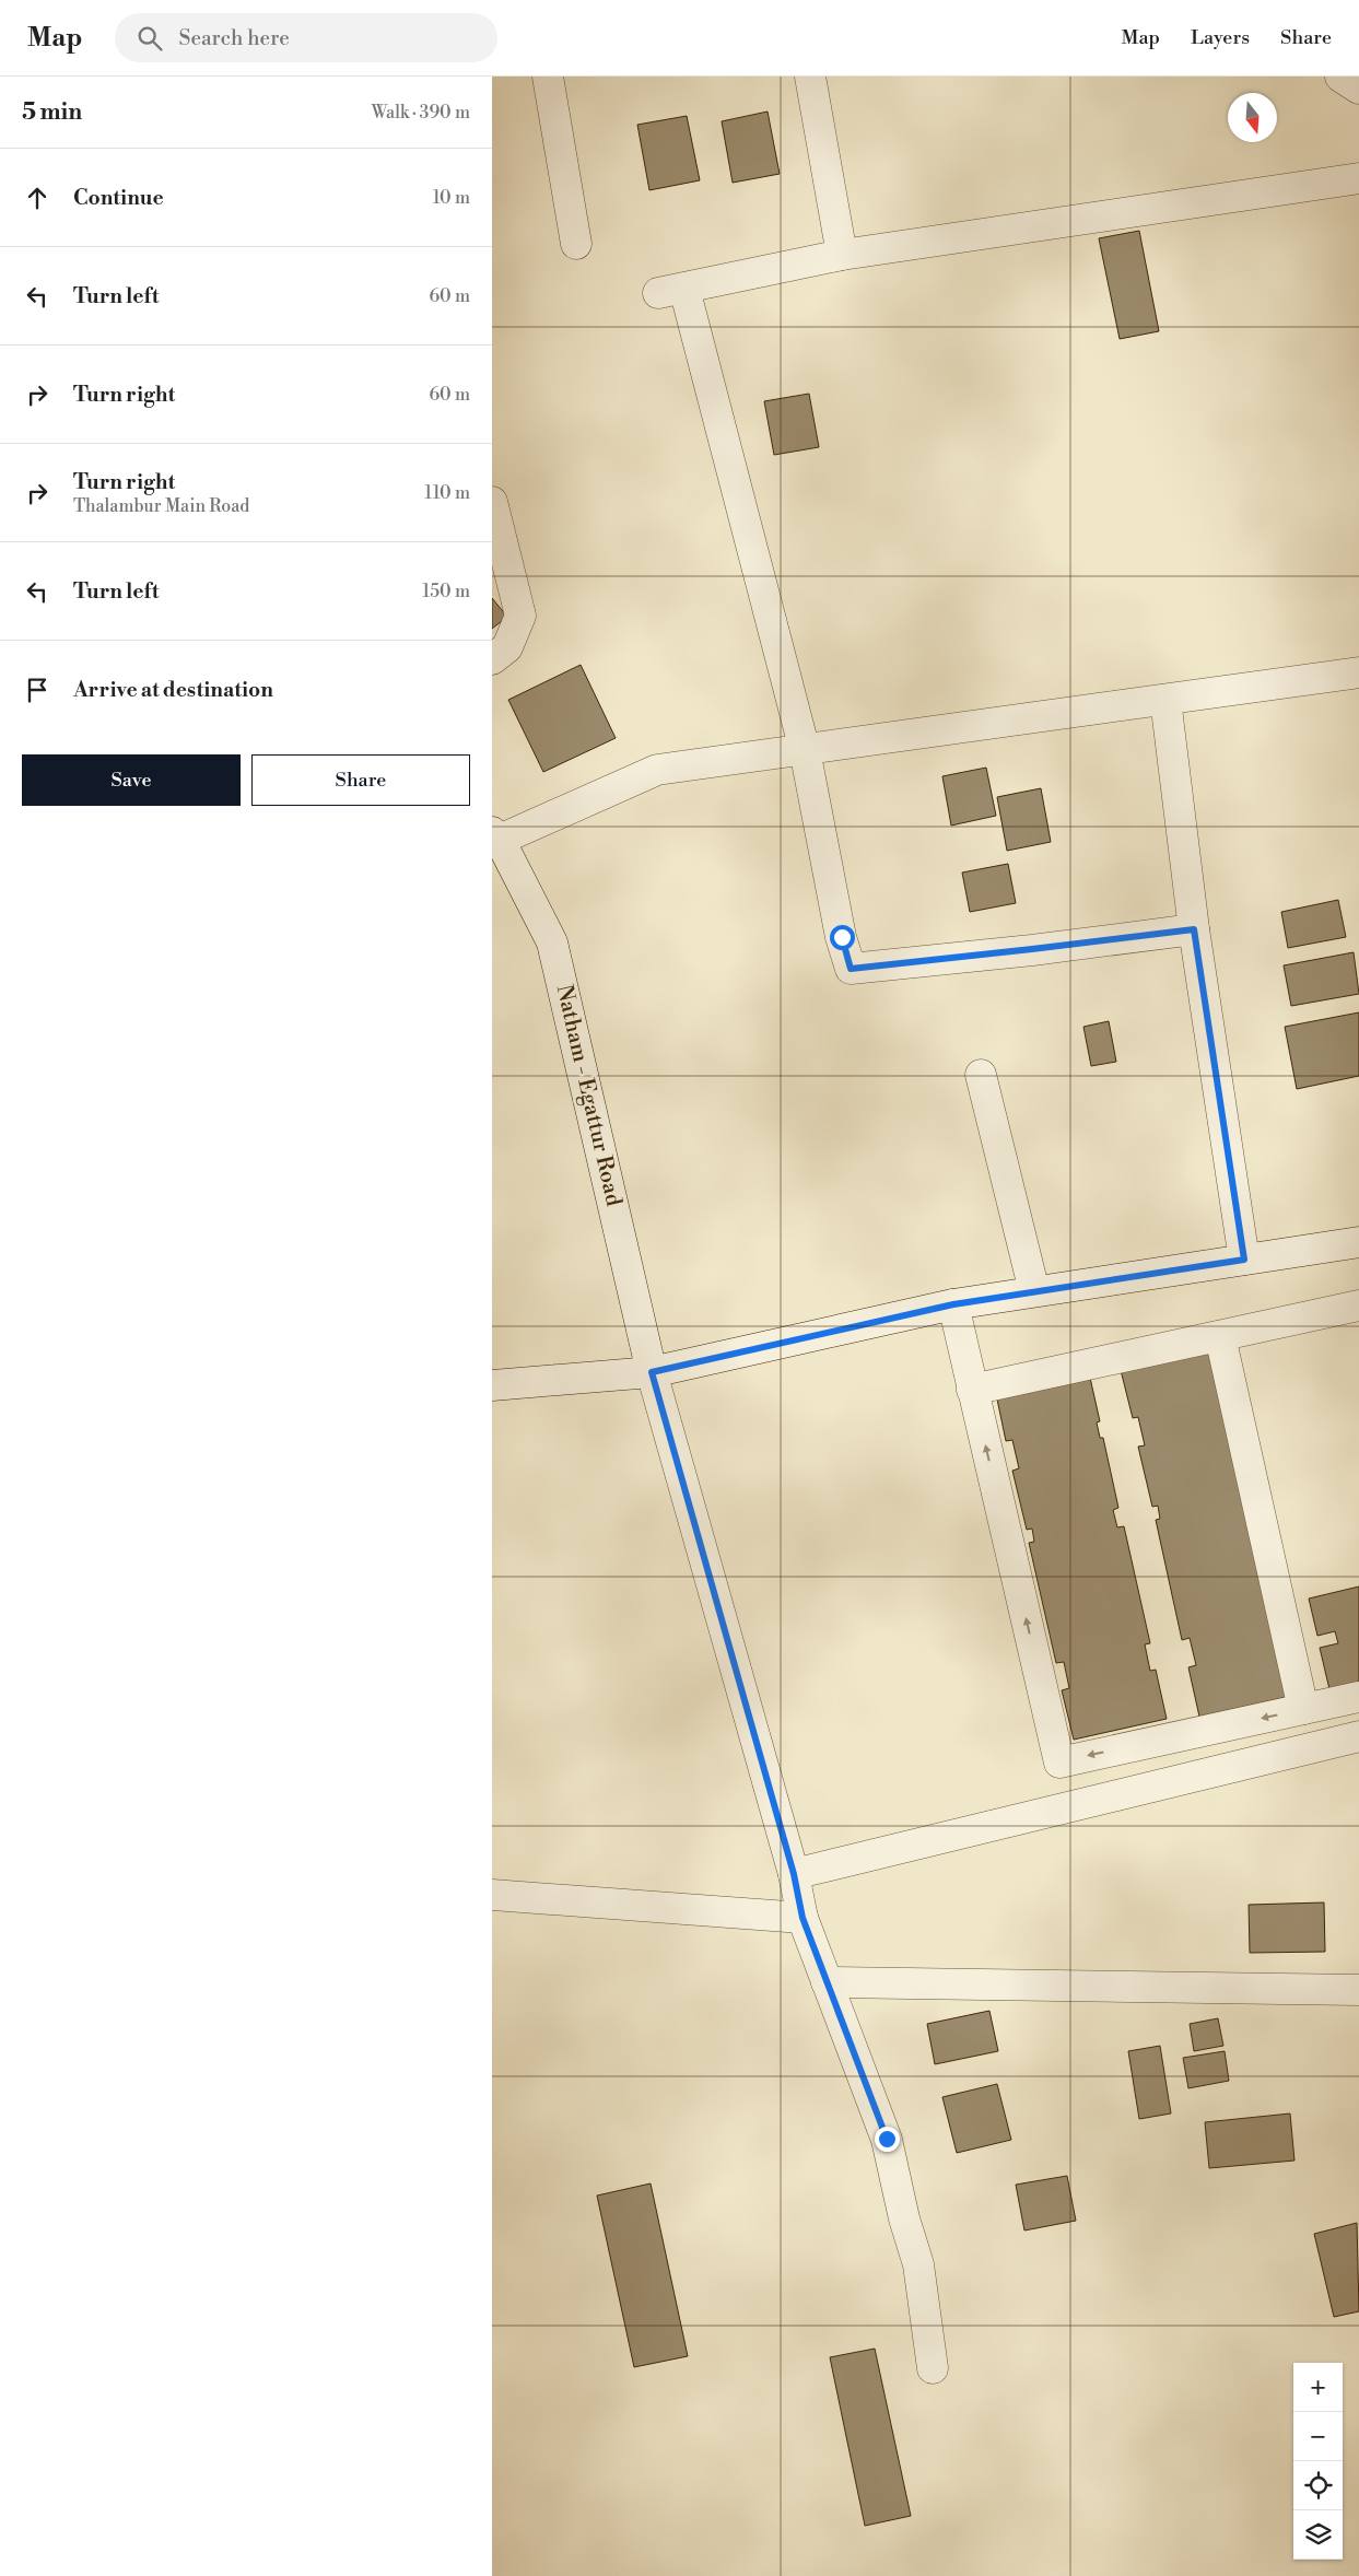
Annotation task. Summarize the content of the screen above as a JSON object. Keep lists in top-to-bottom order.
{
  "streets": {
    "street": ["Natham - Egattur Road"]
  },
  "north": "bottom",
  "page": {
    "header": "Map",
    "search": "Search here",
    "nav": ["Map", "Layers", "Share"],
    "heading": ["5 min", "Walk · 390 m"],
    "list": [
      ["Continue", "10 m"],
      ["Turn left", "60 m"],
      ["Turn right", "60 m"],
      ["Turn right", "Thalambur Main Road", "110 m"],
      ["Turn left", "150 m"],
      "Arrive at destination"
    ],
    "buttons": ["Save", "Share"],
    "map_buttons": ["+", "−"]
  }
}
